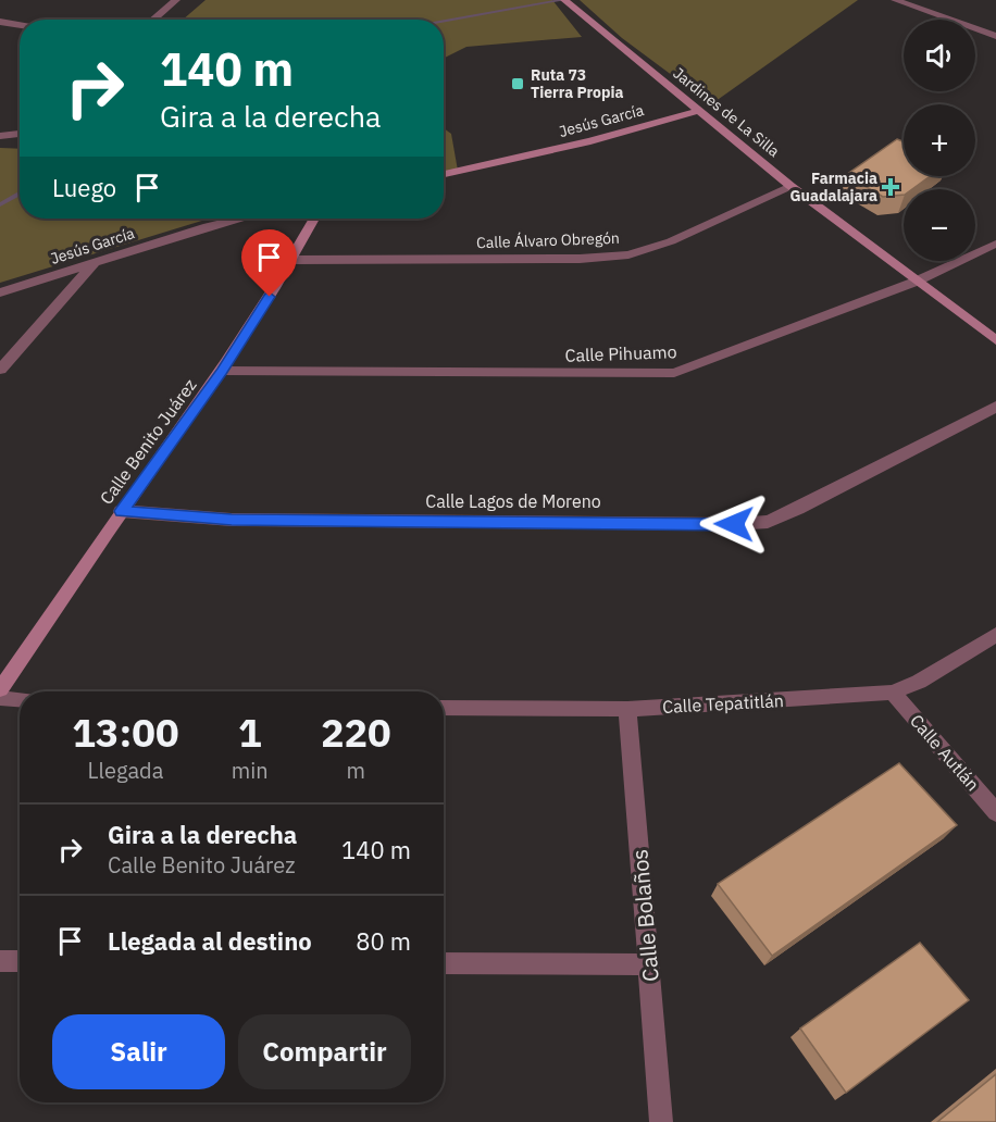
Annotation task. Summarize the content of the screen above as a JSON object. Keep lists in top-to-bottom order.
{
  "streets": {
    "street": [
      "Jardines de La Silla",
      "Jesús García",
      "Calle Álvaro Obregón",
      "Calle Pihuamo",
      "Calle Benito Juárez",
      "Calle Lagos de Moreno",
      "Calle Tepatitlán",
      "Calle Autlán",
      "Calle Bolaños"
    ]
  },
  "crossings": [
    ["Jardines de La Silla", "Jesús García"],
    ["Jardines de La Silla", "Calle Álvaro Obregón"],
    ["Jardines de La Silla", "Calle Pihuamo"],
    ["Calle Álvaro Obregón", "Calle Benito Juárez"],
    ["Calle Pihuamo", "Calle Benito Juárez"],
    ["Calle Benito Juárez", "Calle Lagos de Moreno"],
    ["Calle Tepatitlán", "Calle Autlán"],
    ["Calle Tepatitlán", "Calle Bolaños"]
  ],
  "places": {
    "transit": ["Ruta 73 Tierra Propia"],
    "health": ["Farmacia Guadalajara"]
  },
  "page": {
    "map_buttons": ["+", "−"],
    "turn": ["140 m", "Gira a la derecha"],
    "then": "Luego",
    "eta": [
      "13:00",
      "Llegada",
      "1",
      "min",
      "220",
      "m"
    ],
    "list": [
      {
        "name": "Gira a la derecha",
        "note": "Calle Benito Juárez",
        "value": "140 m"
      },
      {
        "name": "Llegada al destino",
        "value": "80 m"
      }
    ],
    "buttons": ["Salir", "Compartir"]
  }
}
